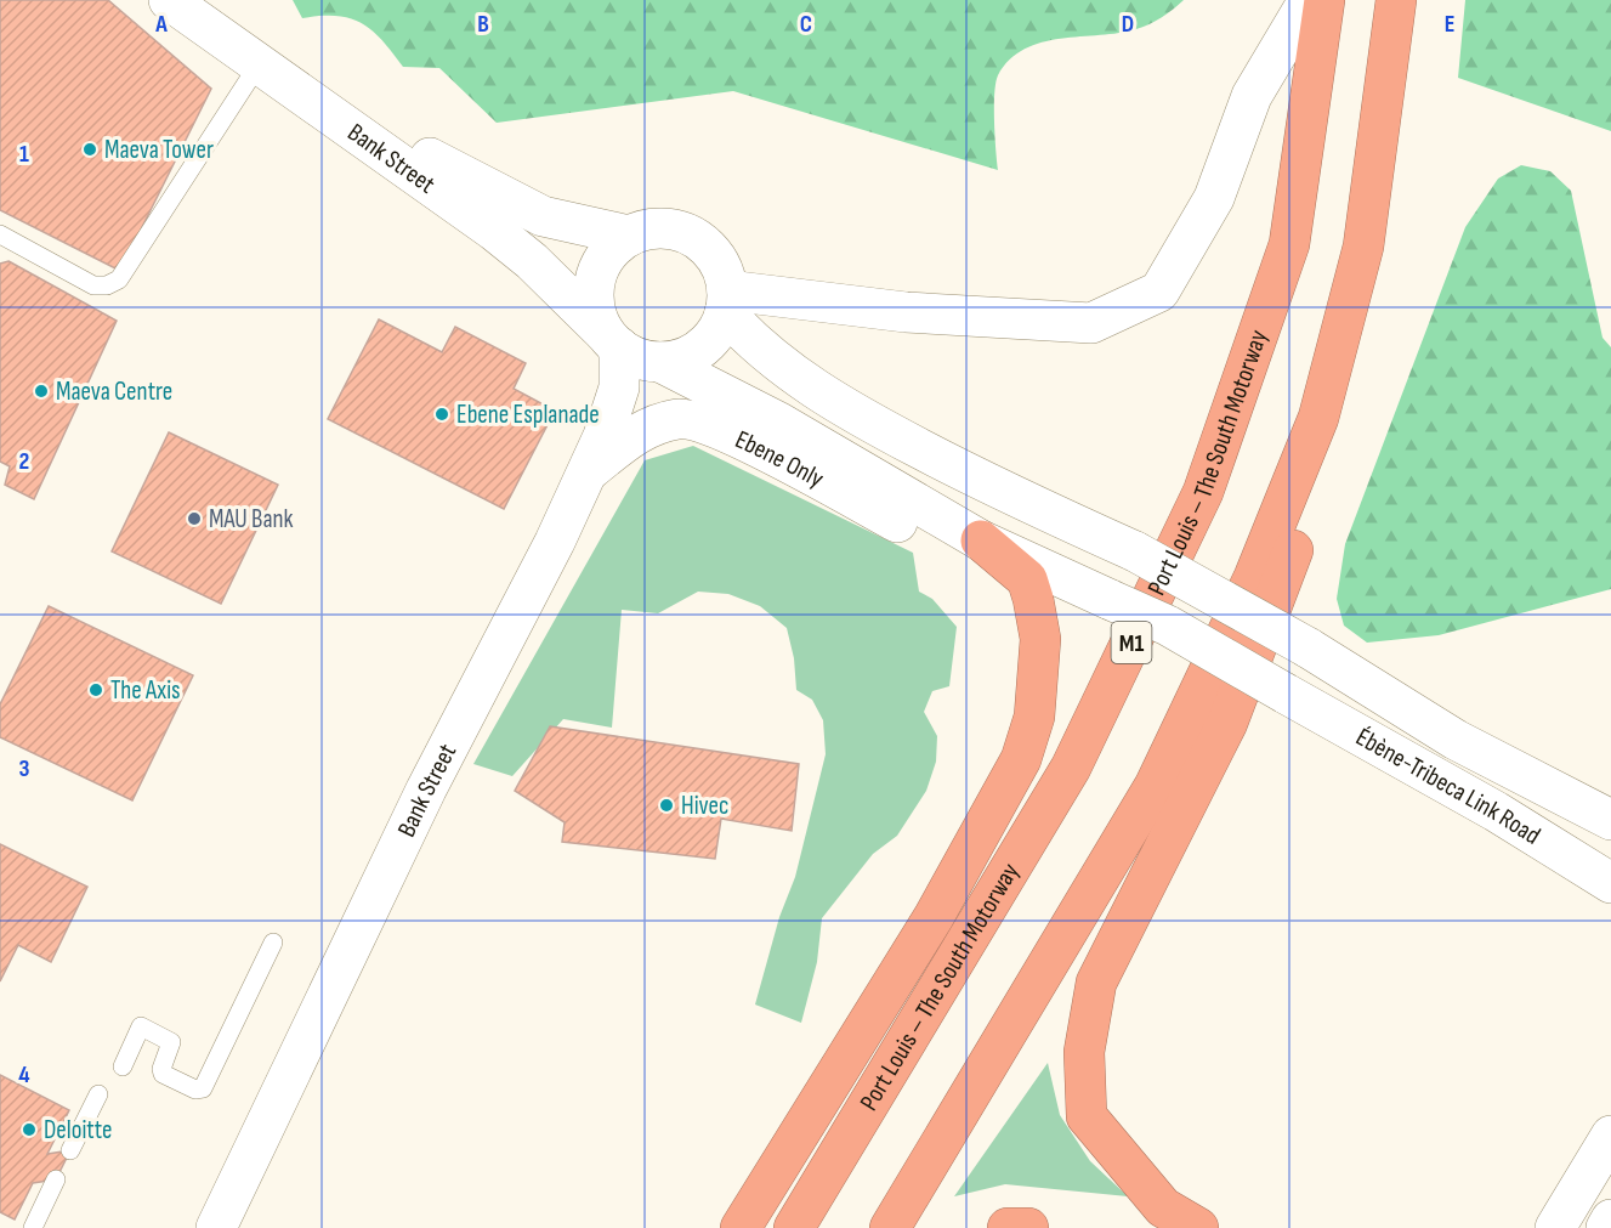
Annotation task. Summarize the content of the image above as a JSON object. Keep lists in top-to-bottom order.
{
  "streets": {
    "highway": ["Port Louis – The South Motorway", "M1"],
    "street": ["Bank Street", "Ebene Only", "Ébène-Tribeca Link Road"]
  },
  "crossings": [
    ["Bank Street", "Ebene Only"],
    ["Bank Street", "Ébène-Tribeca Link Road"],
    ["Ebene Only", "Ébène-Tribeca Link Road"]
  ],
  "places": [
    "Maeva Tower",
    "Maeva Centre",
    "Ebene Esplanade",
    "MAU Bank",
    "The Axis",
    "Hivec",
    "Deloitte"
  ],
  "grid": {
    "columns": [
      "A",
      "B",
      "C",
      "D",
      "E"
    ],
    "rows": [
      "1",
      "2",
      "3",
      "4"
    ]
  }
}
